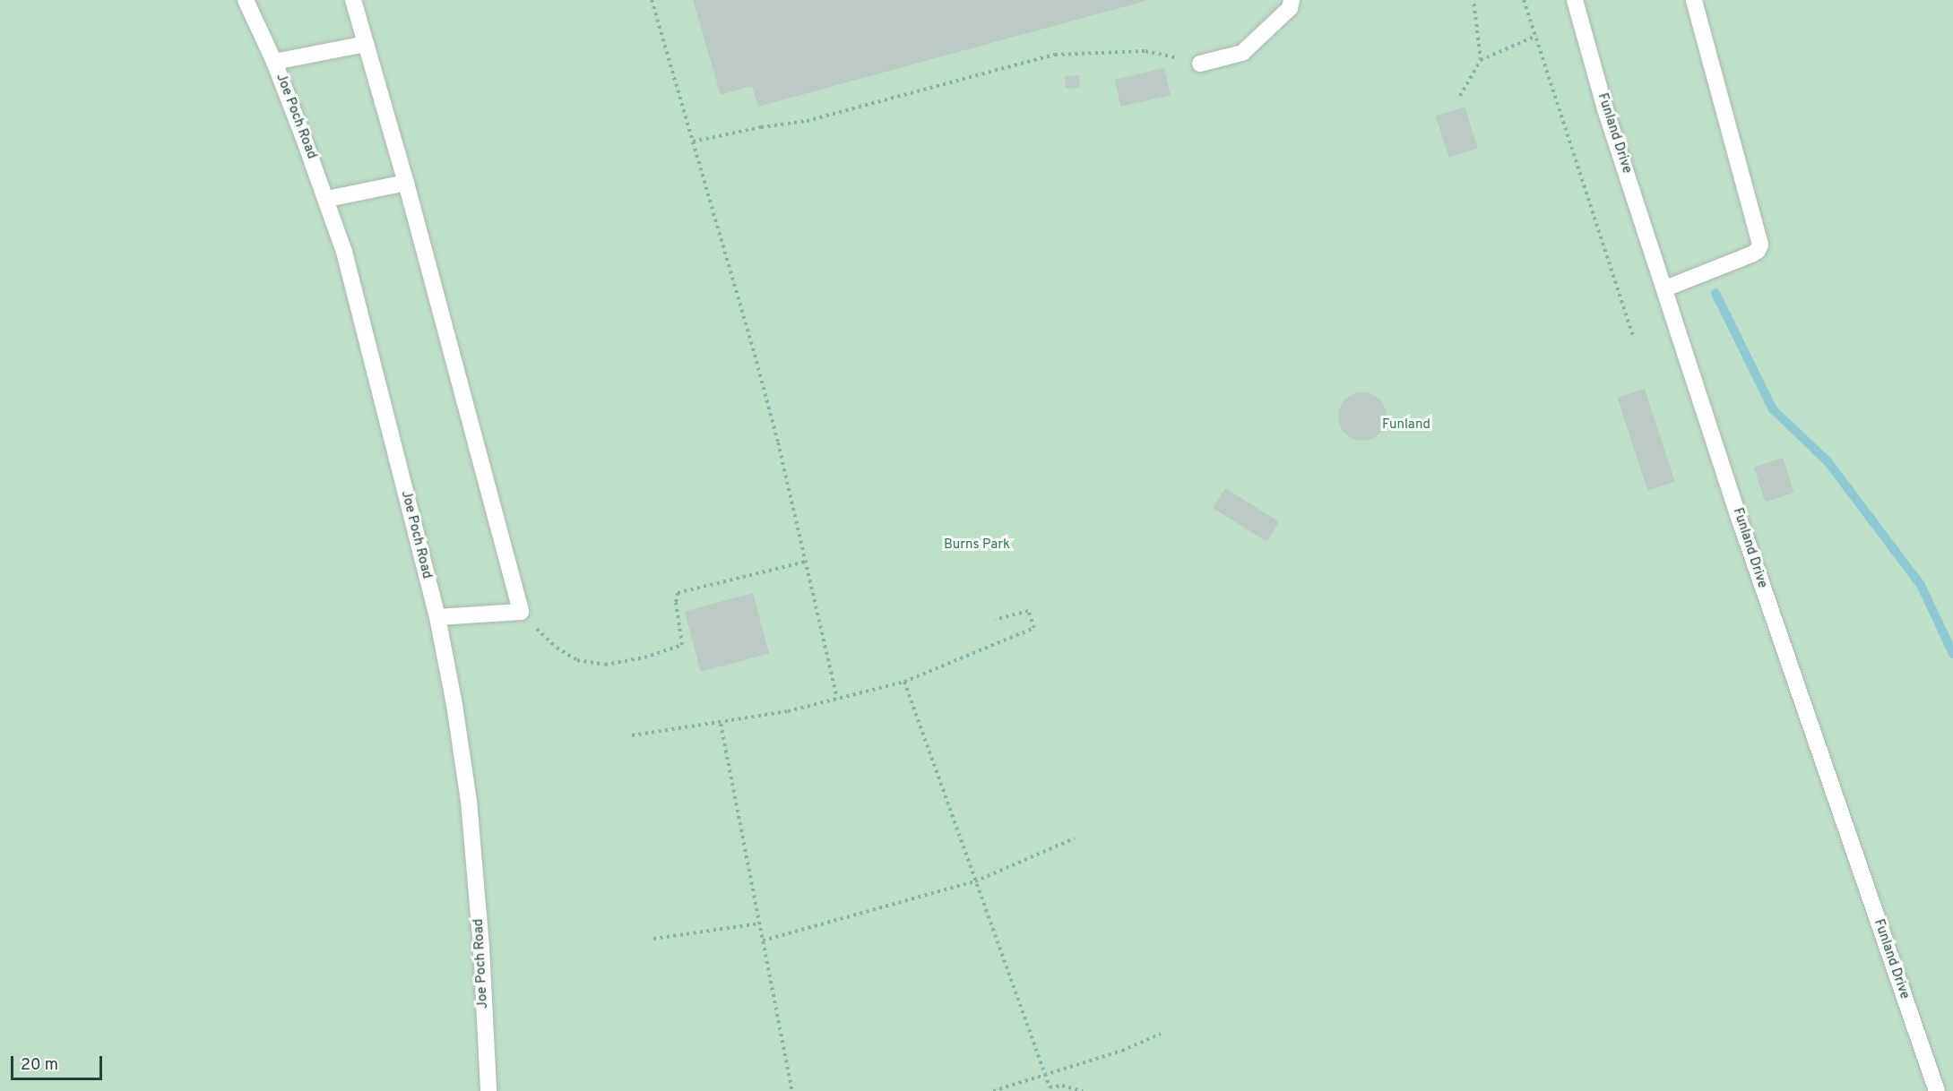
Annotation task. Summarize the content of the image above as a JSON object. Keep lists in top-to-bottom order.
{
  "streets": {
    "street": ["Joe Poch Road", "Funland Drive"]
  },
  "parks": ["Funland", "Burns Park"],
  "scale_bar": "20 m"
}
